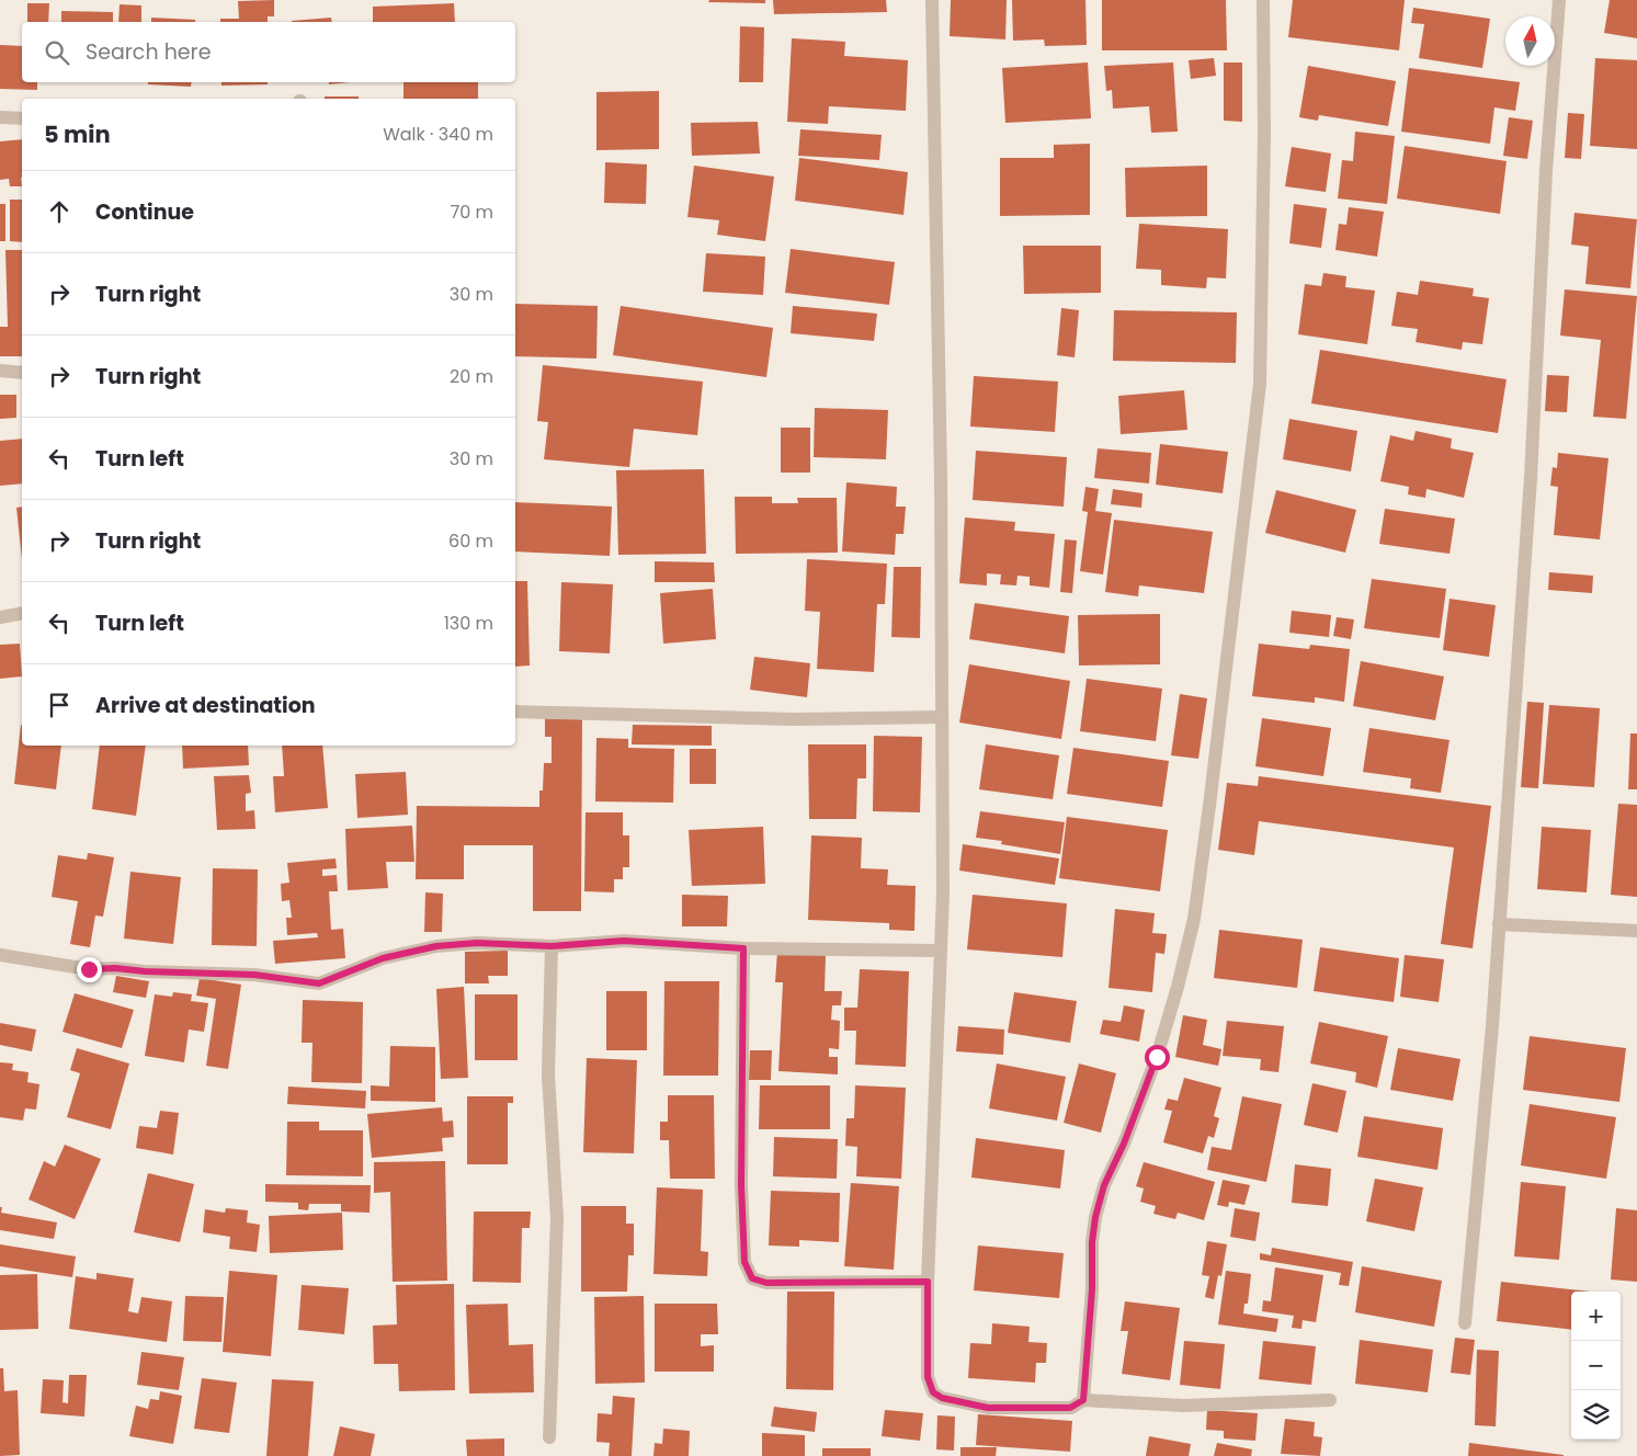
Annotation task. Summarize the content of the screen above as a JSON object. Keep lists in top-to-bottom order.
{
  "north": "top",
  "page": {
    "search": "Search here",
    "heading": ["5 min", "Walk · 340 m"],
    "list": [
      ["Continue", "70 m"],
      ["Turn right", "30 m"],
      ["Turn right", "20 m"],
      ["Turn left", "30 m"],
      ["Turn right", "60 m"],
      ["Turn left", "130 m"],
      "Arrive at destination"
    ],
    "map_buttons": ["+", "−"]
  }
}
